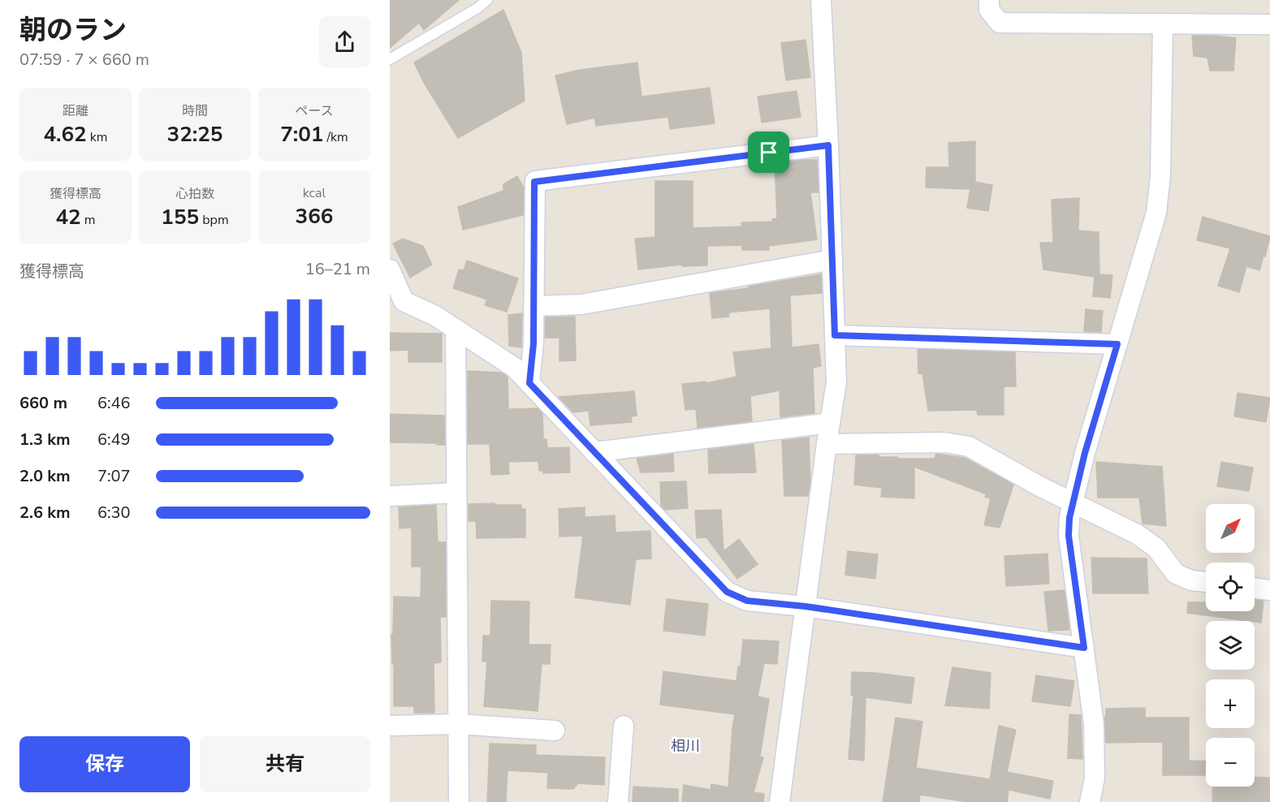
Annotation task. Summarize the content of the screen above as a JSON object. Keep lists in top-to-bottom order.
{
  "districts": ["相川"],
  "north": "top right",
  "page": {
    "heading": ["朝のラン", "07:59 · 7 × 660 m"],
    "stats": [
      ["距離", "4.62 km"],
      ["時間", "32:25"],
      ["ペース", "7:01 /km"],
      ["獲得標高", "42 m"],
      ["心拍数", "155 bpm"],
      ["kcal", "366"]
    ],
    "chart": ["獲得標高", "16–21 m"],
    "list": [
      {
        "name": "660 m",
        "note": "6:46"
      },
      {
        "name": "1.3 km",
        "note": "6:49"
      },
      {
        "name": "2.0 km",
        "note": "7:07"
      },
      {
        "name": "2.6 km",
        "note": "6:30"
      }
    ],
    "map_buttons": ["+", "−"],
    "buttons": ["保存", "共有"]
  }
}
